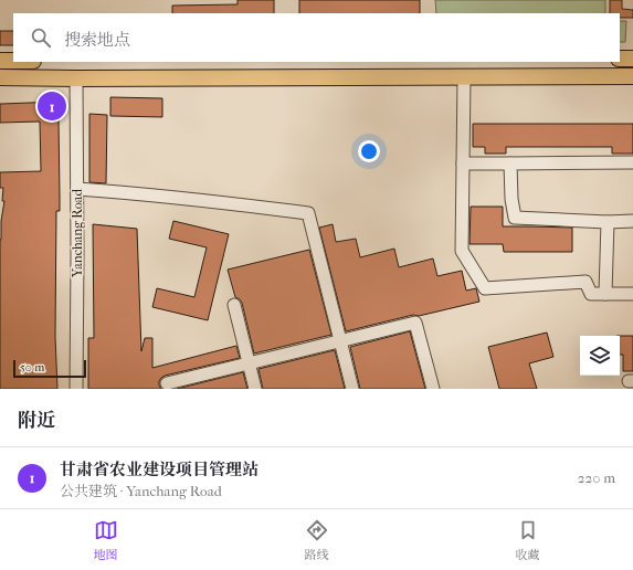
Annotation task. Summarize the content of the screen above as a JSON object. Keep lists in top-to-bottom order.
{
  "streets": {
    "street": ["Yanchang Road"]
  },
  "scale_bar": "50 m",
  "page": {
    "search": "搜索地点",
    "pins": "1",
    "scale": "50 m",
    "heading": "附近",
    "list": [
      {
        "mark": "1",
        "name": "甘肃省农业建设项目管理站",
        "note": "公共建筑 · Yanchang Road",
        "value": "220 m"
      }
    ],
    "nav": ["地图", "路线", "收藏"]
  }
}
